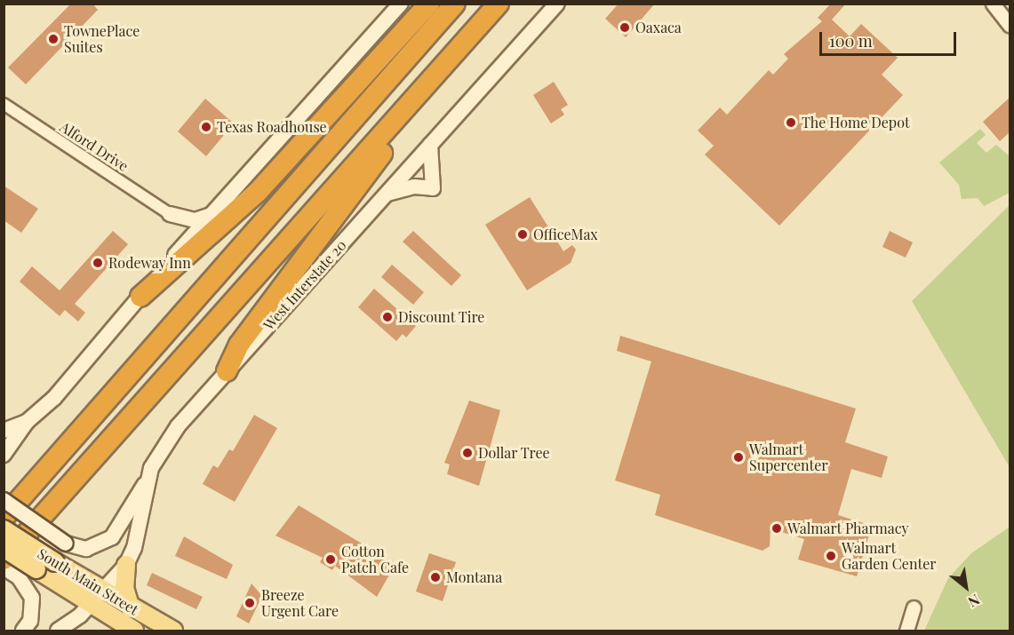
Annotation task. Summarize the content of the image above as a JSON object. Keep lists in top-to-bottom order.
{
  "streets": {
    "main road": ["West Interstate 20", "South Main Street"],
    "street": ["Alford Drive"]
  },
  "crossings": [
    ["West Interstate 20", "South Main Street"]
  ],
  "places": [
    "Oaxaca",
    "TownePlace Suites",
    "The Home Depot",
    "Texas Roadhouse",
    "OfficeMax",
    "Rodeway Inn",
    "Discount Tire",
    "Dollar Tree",
    "Walmart Supercenter",
    "Walmart Pharmacy",
    "Walmart Garden Center",
    "Cotton Patch Cafe",
    "Montana",
    "Breeze Urgent Care"
  ],
  "scale_bar": "100 m",
  "north": "bottom right"
}
